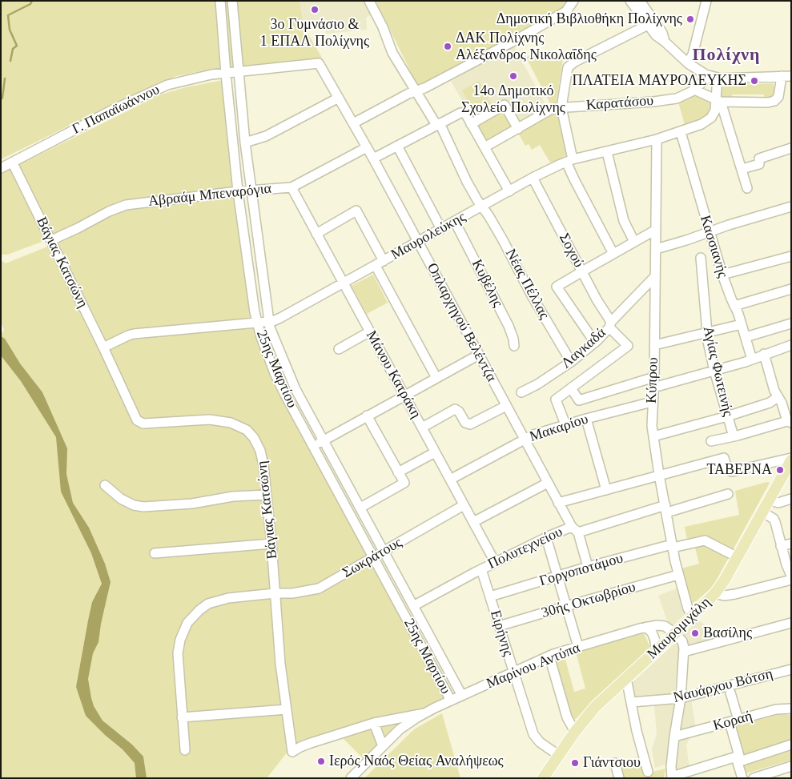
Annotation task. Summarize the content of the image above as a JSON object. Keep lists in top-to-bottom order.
{
  "streets": {
    "main road": ["Μαυρομιχάλη"],
    "street": [
      "Καρατάσου",
      "Γ. Παπαϊωάννου",
      "Αβραάμ Μπεναρόγια",
      "Μαυρολεύκης",
      "Κασσιανής",
      "Σοχού",
      "Βάγιας Κατσώνη",
      "Κυβέλης",
      "Νέας Πέλλας",
      "Οπλαρχηγού Βελέντζα",
      "Λαγκαδά",
      "25ης Μαρτίου",
      "Αγίας Φωτεινής",
      "Μάνου Κατράκη",
      "Κύπρου",
      "Μακαρίου",
      "Πολυτεχνείου",
      "Σωκράτους",
      "Γοργοποτάμου",
      "30ής Οκτωβρίου",
      "Ειρήνης",
      "Μαρίνου Αντύπα",
      "Ναυάρχου Βότση",
      "Κοραή"
    ]
  },
  "crossings": [
    ["Καρατάσου", "Μαυρολεύκης"],
    ["Γ. Παπαϊωάννου", "Βάγιας Κατσώνη"],
    ["Γ. Παπαϊωάννου", "Οπλαρχηγού Βελέντζα"],
    ["Γ. Παπαϊωάννου", "25ης Μαρτίου"],
    ["Αβραάμ Μπεναρόγια", "Βάγιας Κατσώνη"],
    ["Αβραάμ Μπεναρόγια", "Οπλαρχηγού Βελέντζα"],
    ["Αβραάμ Μπεναρόγια", "25ης Μαρτίου"],
    ["Αβραάμ Μπεναρόγια", "Μάνου Κατράκη"],
    ["Μαυρολεύκης", "Κασσιανής"],
    ["Μαυρολεύκης", "Σοχού"],
    ["Μαυρολεύκης", "Βάγιας Κατσώνη"],
    ["Μαυρολεύκης", "Κυβέλης"],
    ["Μαυρολεύκης", "Νέας Πέλλας"],
    ["Μαυρολεύκης", "Οπλαρχηγού Βελέντζα"],
    ["Μαυρολεύκης", "25ης Μαρτίου"],
    ["Μαυρολεύκης", "Μάνου Κατράκη"],
    ["Μαυρολεύκης", "Κύπρου"],
    ["Σοχού", "Λαγκαδά"],
    ["Βάγιας Κατσώνη", "Σωκράτους"],
    ["Νέας Πέλλας", "Λαγκαδά"],
    ["Οπλαρχηγού Βελέντζα", "Μακαρίου"],
    ["Οπλαρχηγού Βελέντζα", "Πολυτεχνείου"],
    ["Οπλαρχηγού Βελέντζα", "Γοργοποτάμου"],
    ["Λαγκαδά", "Κύπρου"],
    ["25ης Μαρτίου", "Πολυτεχνείου"],
    ["25ης Μαρτίου", "Σωκράτους"],
    ["25ης Μαρτίου", "Μαρίνου Αντύπα"],
    ["Μάνου Κατράκη", "Μακαρίου"],
    ["Μάνου Κατράκη", "Πολυτεχνείου"],
    ["Μάνου Κατράκη", "Σωκράτους"],
    ["Κύπρου", "Μακαρίου"],
    ["Κύπρου", "Πολυτεχνείου"],
    ["Κύπρου", "Γοργοποτάμου"],
    ["Κύπρου", "30ής Οκτωβρίου"],
    ["Κύπρου", "Μαυρομιχάλη"],
    ["Πολυτεχνείου", "Ειρήνης"],
    ["Γοργοποτάμου", "Μαυρομιχάλη"],
    ["Γοργοποτάμου", "Ειρήνης"],
    ["30ής Οκτωβρίου", "Ειρήνης"],
    ["Μαυρομιχάλη", "Ειρήνης"],
    ["Μαυρομιχάλη", "Μαρίνου Αντύπα"],
    ["Ειρήνης", "Μαρίνου Αντύπα"]
  ],
  "districts": ["Πολίχνη"],
  "places": [
    "3ο Γυμνάσιο & 1 ΕΠΑΛ Πολίχνης",
    "Δημοτική Βιβλιοθήκη Πολίχνης",
    "ΔΑΚ Πολίχνης Αλέξανδρος Νικολαΐδης",
    "14ο Δημοτικό Σχολείο Πολίχνης",
    "ΠΛΑΤΕΙΑ ΜΑΥΡΟΛΕΥΚΗΣ",
    "ΤΑΒΕΡΝΑ",
    "Βασίλης",
    "Ιερός Ναός Θείας Αναλήψεως",
    "Γιάντσιου"
  ]
}
